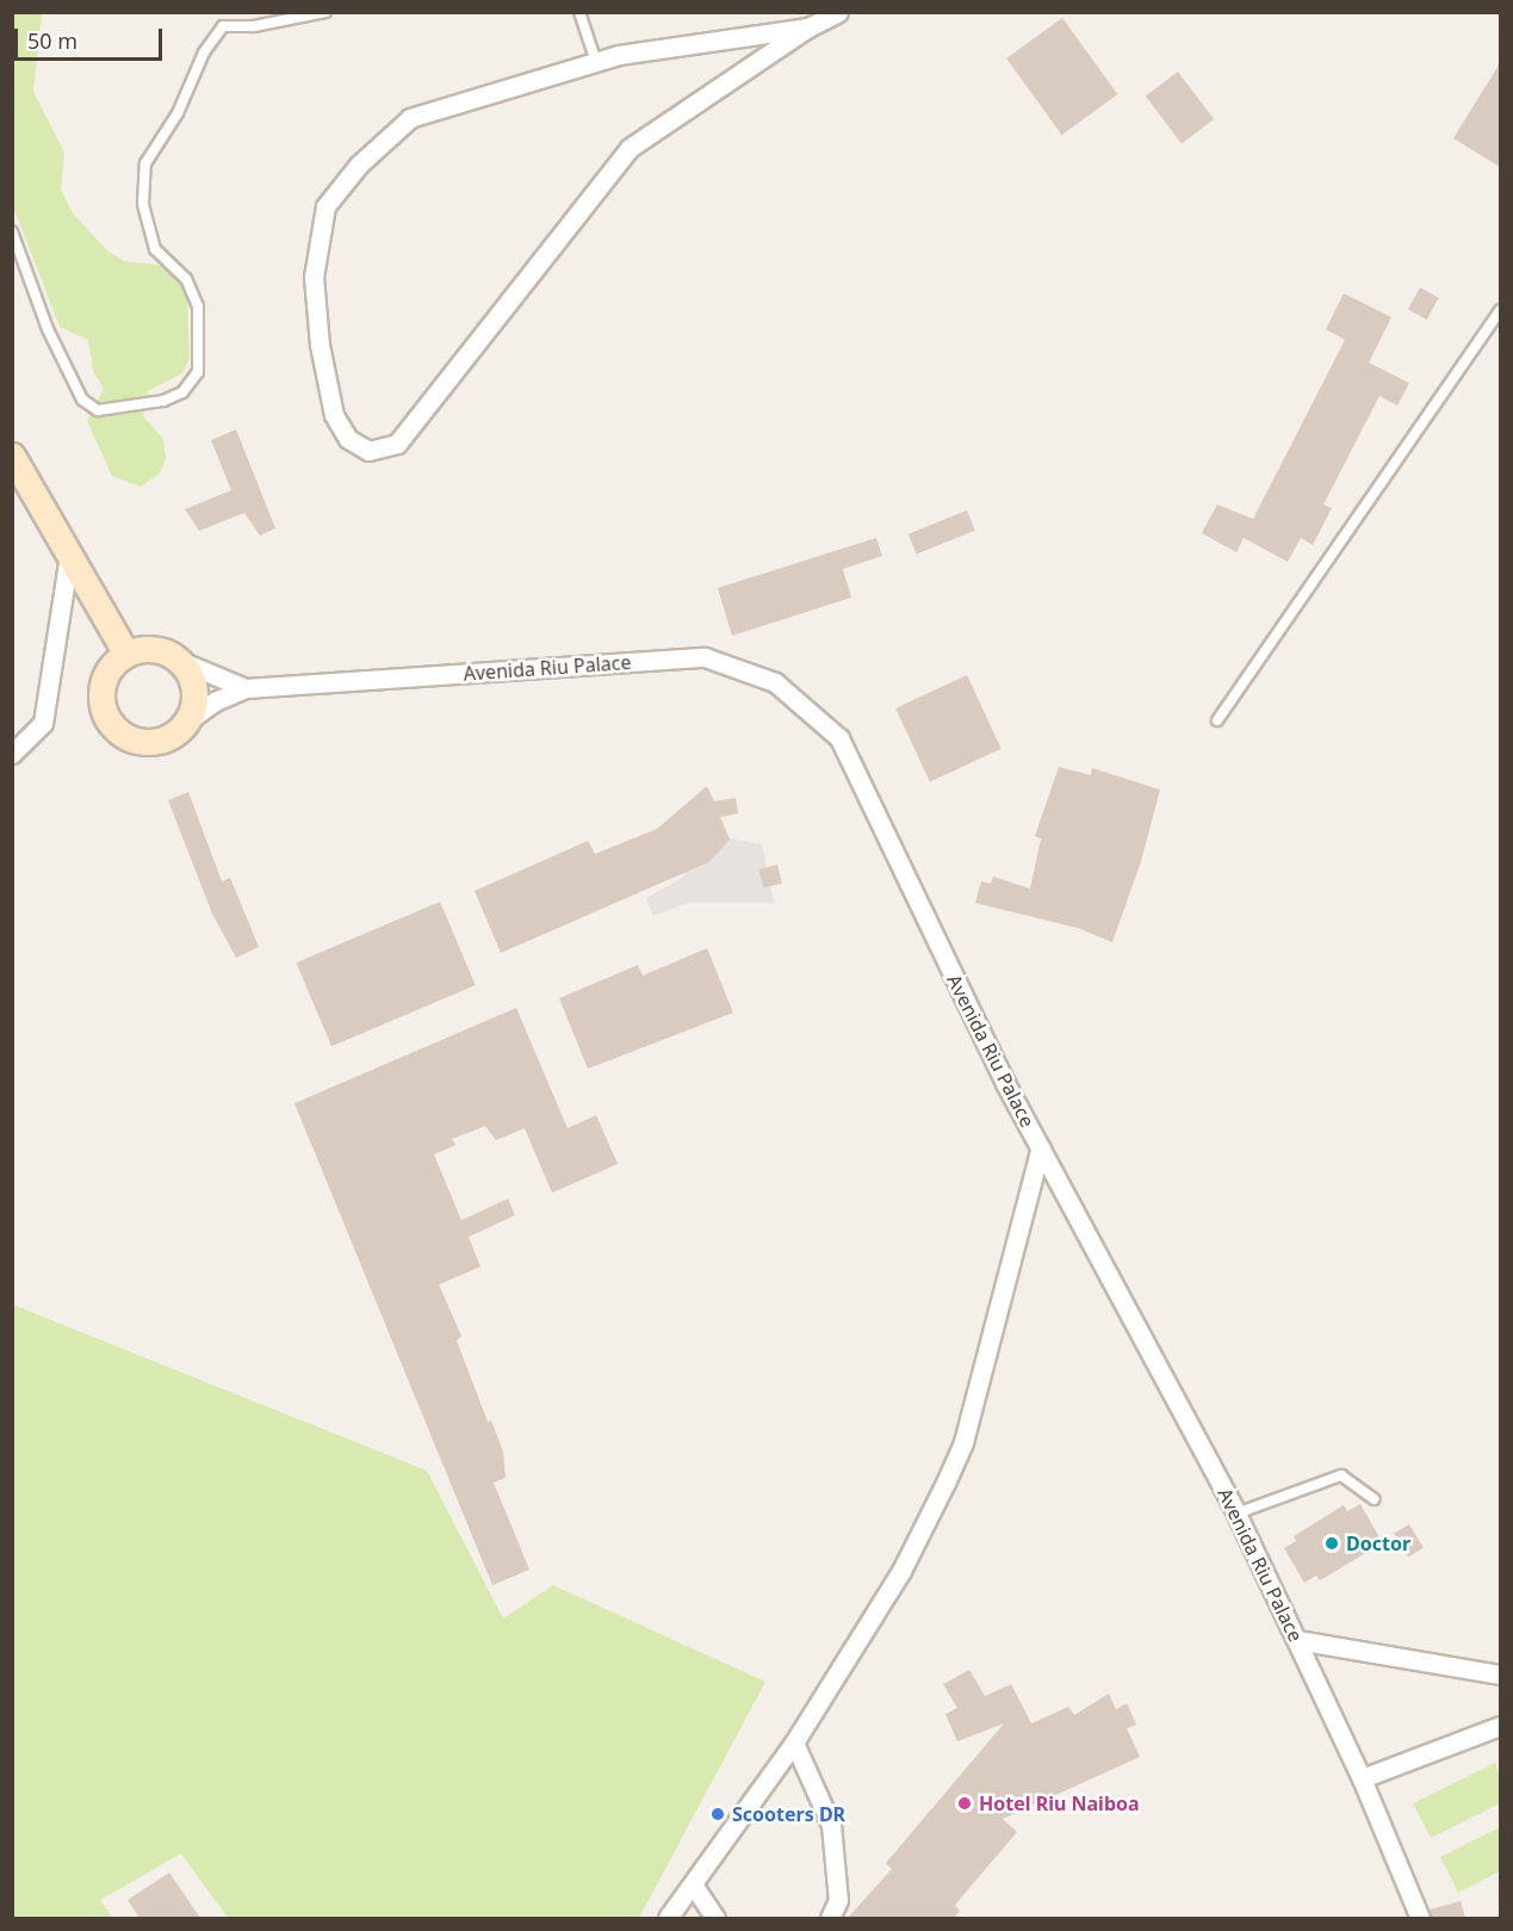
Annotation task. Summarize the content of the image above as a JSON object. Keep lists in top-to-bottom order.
{
  "streets": {
    "street": ["Avenida Riu Palace"]
  },
  "places": ["Doctor", "Hotel Riu Naiboa", "Scooters DR"],
  "scale_bar": "50 m"
}
